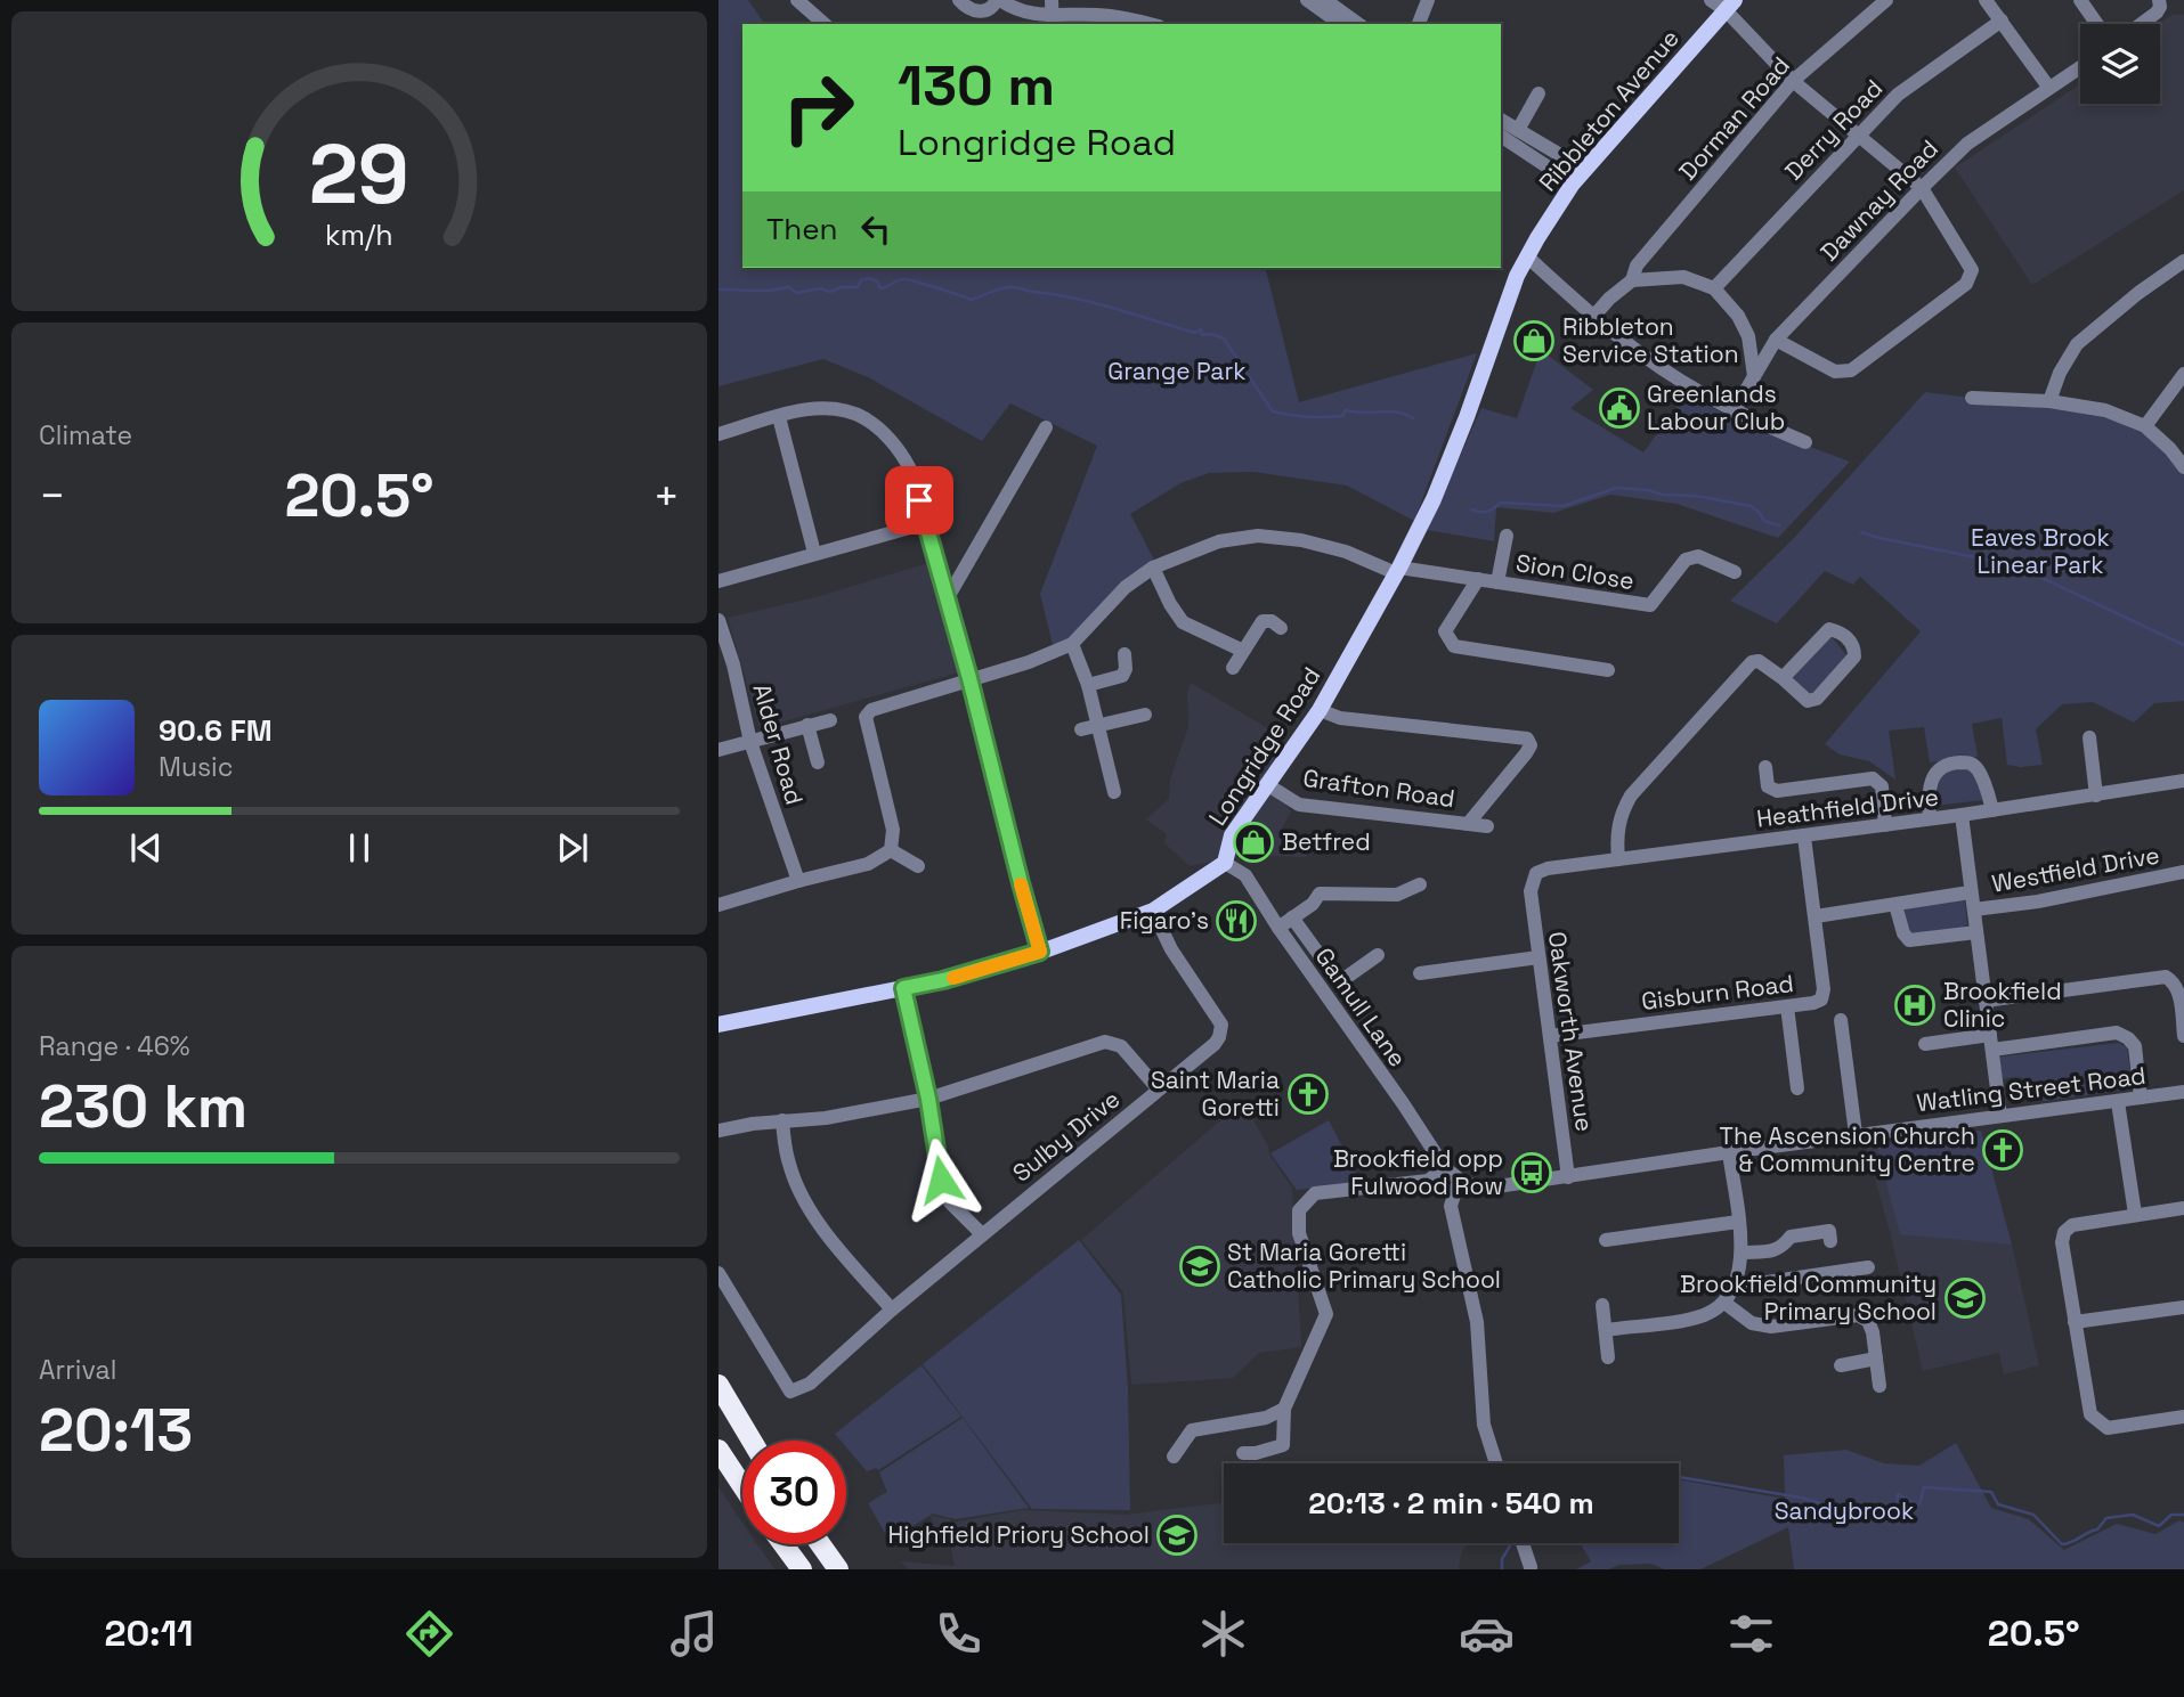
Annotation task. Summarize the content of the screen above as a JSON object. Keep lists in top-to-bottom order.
{
  "streets": {
    "main road": ["Ribbleton Avenue", "Longridge Road"],
    "street": [
      "Dorman Road",
      "Derry Road",
      "Dawnay Road",
      "Sion Close",
      "Alder Road",
      "Grafton Road",
      "Heathfield Drive",
      "Westfield Drive",
      "Gisburn Road",
      "Gamull Lane",
      "Oakworth Avenue",
      "Watling Street Road",
      "Sulby Drive"
    ]
  },
  "crossings": [
    ["Ribbleton Avenue", "Longridge Road"],
    ["Sion Close", "Longridge Road"],
    ["Longridge Road", "Grafton Road"],
    ["Longridge Road", "Gamull Lane"],
    ["Longridge Road", "Sulby Drive"],
    ["Heathfield Drive", "Gisburn Road"],
    ["Heathfield Drive", "Oakworth Avenue"],
    ["Gisburn Road", "Oakworth Avenue"],
    ["Gamull Lane", "Watling Street Road"],
    ["Oakworth Avenue", "Watling Street Road"]
  ],
  "parks": ["Grange Park", "Eaves Brook Linear Park", "Sandybrook"],
  "places": {
    "shop": ["Ribbleton Service Station", "Betfred"],
    "public building": ["Greenlands Labour Club"],
    "restaurant": ["Figaro's"],
    "hospital": ["Brookfield Clinic"],
    "church": ["Saint Maria Goretti", "The Ascension Church & Community Centre"],
    "bus stop": ["Brookfield opp Fulwood Row"],
    "school or university": ["St Maria Goretti Catholic Primary School", "Brookfield Community Primary School", "Highfield Priory School"]
  },
  "page": {
    "turn": ["130 m", "Longridge Road"],
    "then": "Then",
    "tile": [
      "Climate",
      ["Range · 46%", "230 km"],
      ["Arrival", "20:13"]
    ],
    "heat": ["−", "20.5°", "+"],
    "song": ["90.6 FM", "Music"],
    "limit": "30",
    "trip": "20:13 · 2 min · 540 m",
    "tabs": ["20:11", "20.5°"],
    "gauge": ["29", "km/h"]
  }
}
